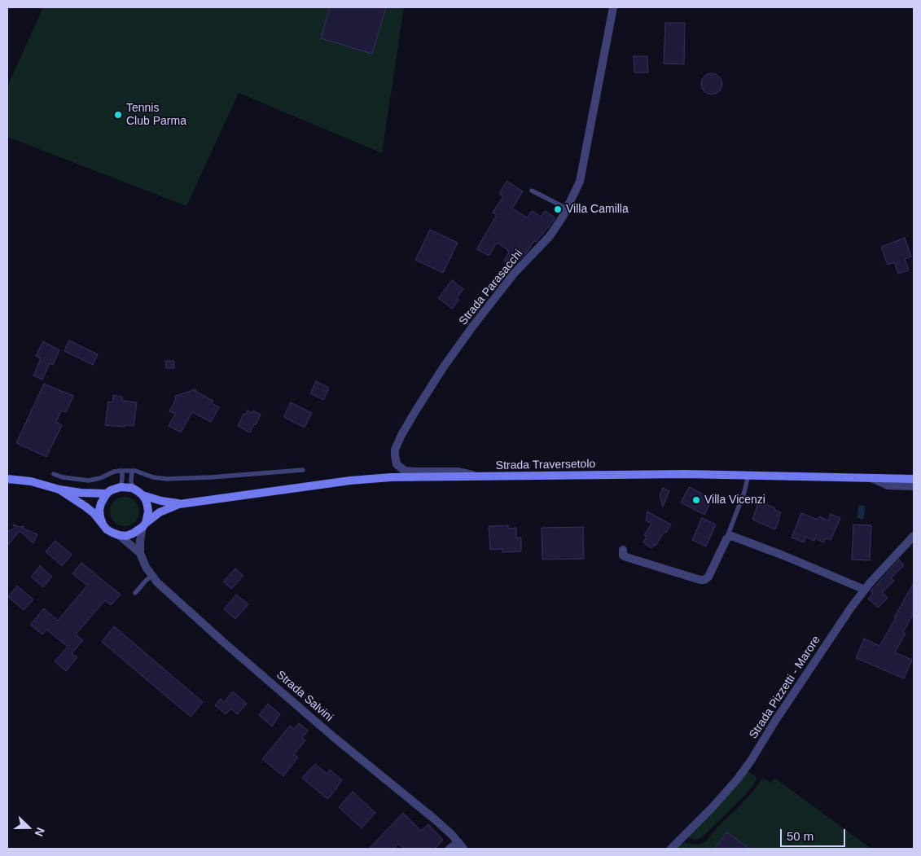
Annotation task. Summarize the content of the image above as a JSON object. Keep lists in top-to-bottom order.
{
  "streets": {
    "main road": ["Strada Traversetolo"],
    "street": ["Strada Parasacchi", "Strada Pizzetti - Marore", "Strada Salvini"]
  },
  "crossings": [
    ["Strada Parasacchi", "Strada Traversetolo"],
    ["Strada Traversetolo", "Strada Salvini"]
  ],
  "places": ["Tennis Club Parma", "Villa Camilla", "Villa Vicenzi"],
  "scale_bar": "50 m",
  "north": "right"
}
